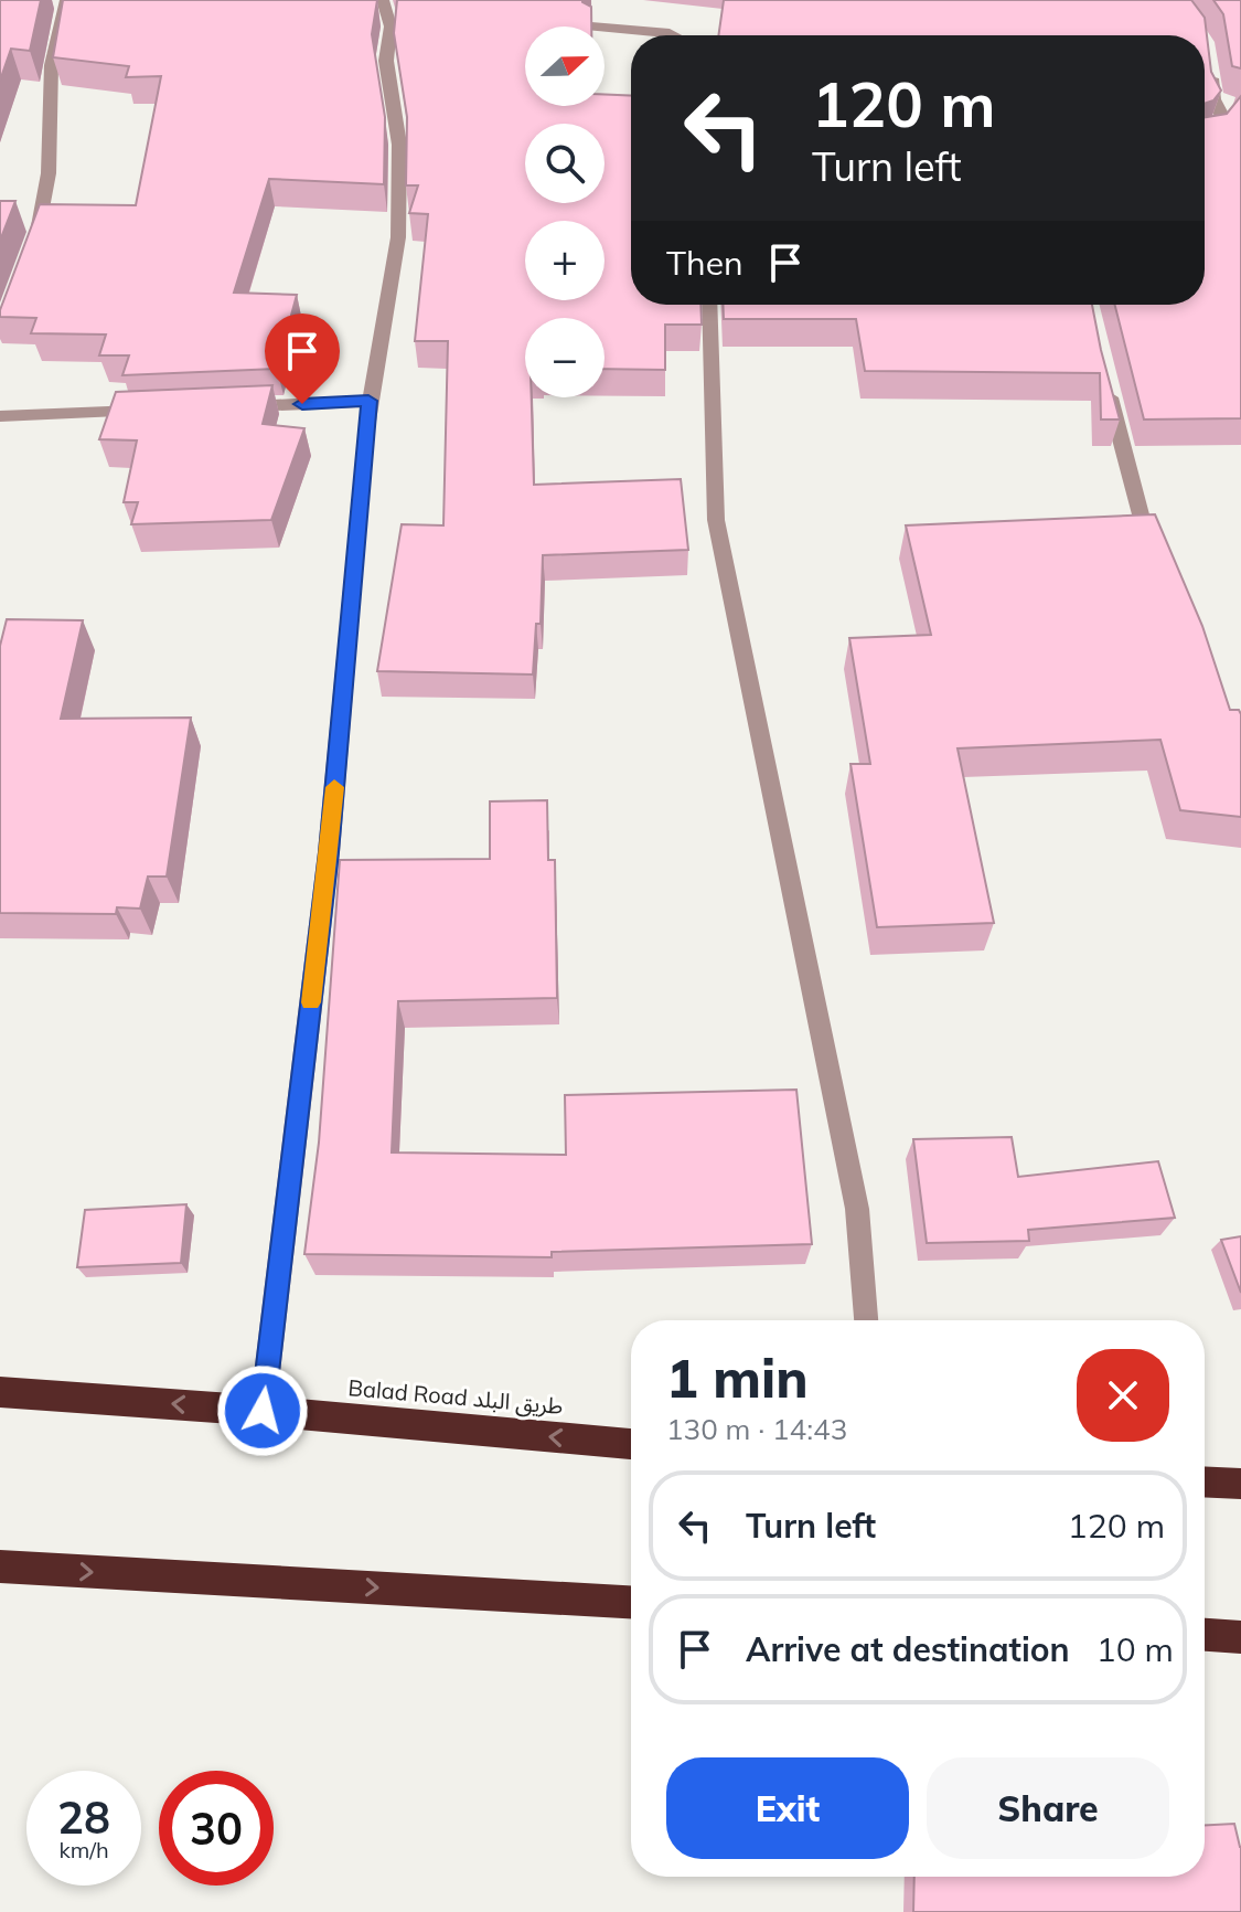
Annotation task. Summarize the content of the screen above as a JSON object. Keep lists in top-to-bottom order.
{
  "streets": {
    "highway": ["Balad Road طريق البلد"]
  },
  "north": "right",
  "page": {
    "map_buttons": ["+", "−"],
    "turn": ["120 m", "Turn left"],
    "then": "Then",
    "heading": ["1 min", "130 m · 14:43"],
    "list": [
      {
        "name": "Turn left",
        "value": "120 m"
      },
      {
        "name": "Arrive at destination",
        "value": "10 m"
      }
    ],
    "buttons": ["Exit", "Share"],
    "speed": "28 km/h",
    "limit": "30"
  }
}
